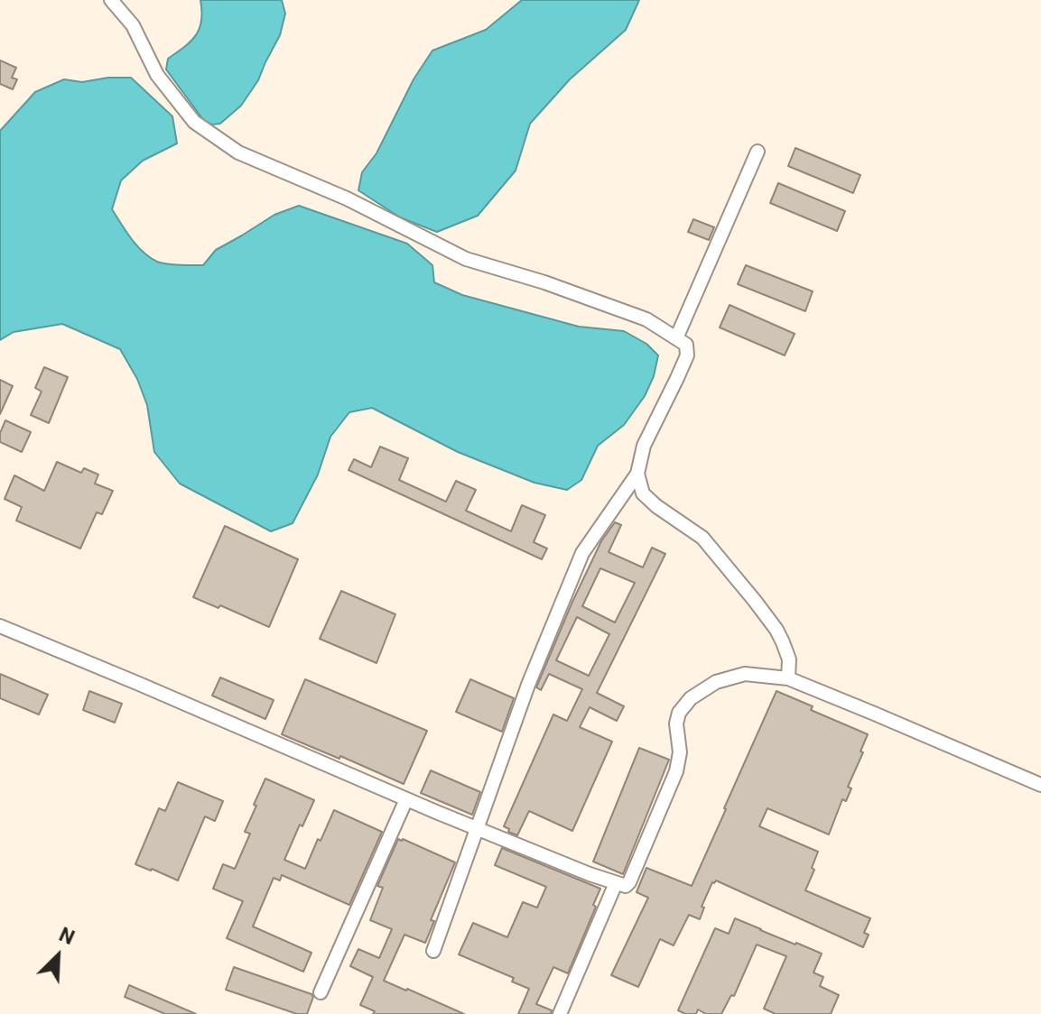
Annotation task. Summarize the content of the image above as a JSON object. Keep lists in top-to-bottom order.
{
  "north": "top right"
}
